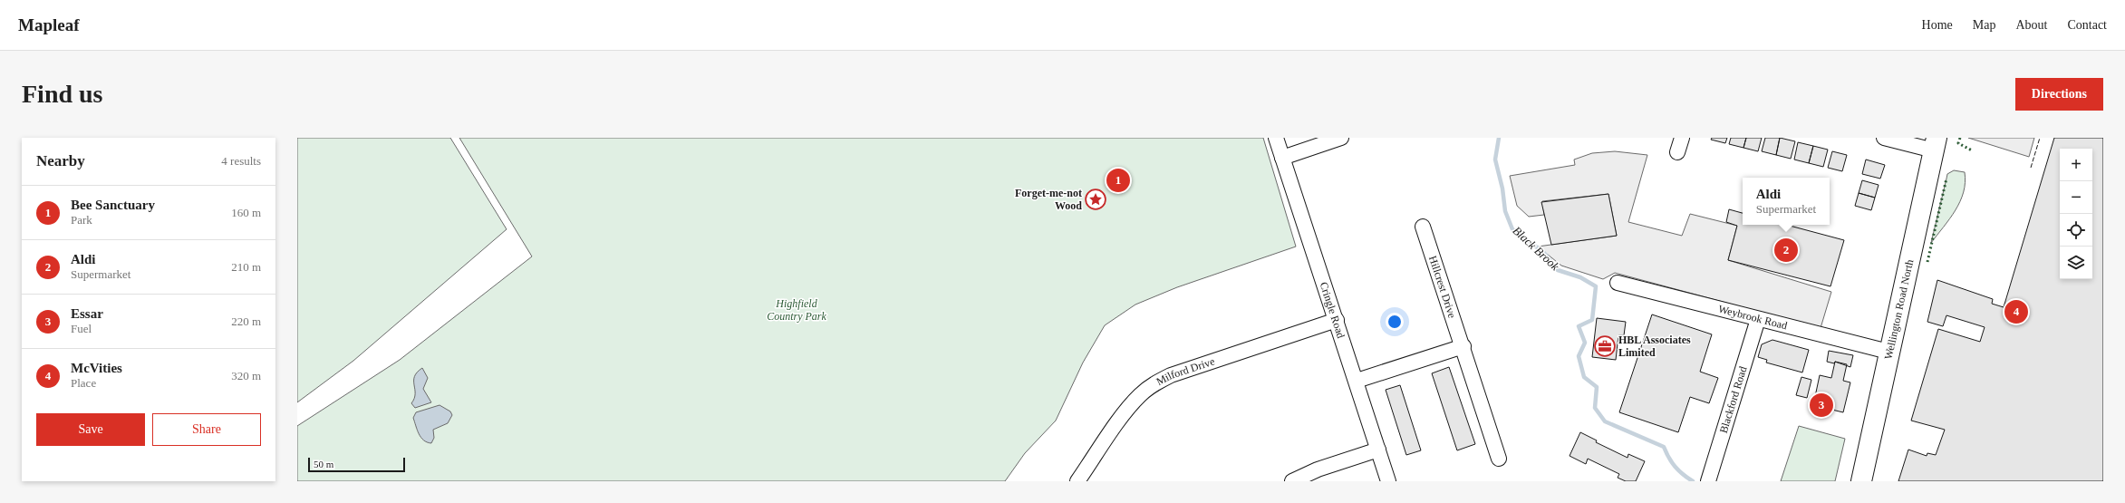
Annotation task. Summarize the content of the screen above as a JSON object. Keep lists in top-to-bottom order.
{
  "streets": {
    "highway": ["Wellington Road North"],
    "street": [
      "Hillcrest Drive",
      "Cringle Road",
      "Weybrook Road",
      "Milford Drive",
      "Blackford Road"
    ]
  },
  "crossings": [
    ["Cringle Road", "Milford Drive"],
    ["Wellington Road North", "Weybrook Road"],
    ["Weybrook Road", "Blackford Road"]
  ],
  "water": ["Black Brook"],
  "parks": ["Highfield Country Park"],
  "places": {
    "place": ["Forget-me-not Wood"],
    "office": ["HBL Associates Limited"]
  },
  "scale_bar": "50 m",
  "page": {
    "header": "Mapleaf",
    "nav": [
      "Home",
      "Map",
      "About",
      "Contact"
    ],
    "buttons": [
      "Directions",
      ["Save", "Share"]
    ],
    "title": "Find us",
    "heading": ["Nearby", "4 results"],
    "map_buttons": ["+", "−"],
    "pins": [
      "1",
      "2",
      "4",
      "3"
    ],
    "popup": ["Aldi", "Supermarket"],
    "list": [
      {
        "mark": "1",
        "name": "Bee Sanctuary",
        "note": "Park",
        "value": "160 m"
      },
      {
        "mark": "2",
        "name": "Aldi",
        "note": "Supermarket",
        "value": "210 m"
      },
      {
        "mark": "3",
        "name": "Essar",
        "note": "Fuel",
        "value": "220 m"
      },
      {
        "mark": "4",
        "name": "McVities",
        "note": "Place",
        "value": "320 m"
      }
    ],
    "scale": "50 m"
  }
}
